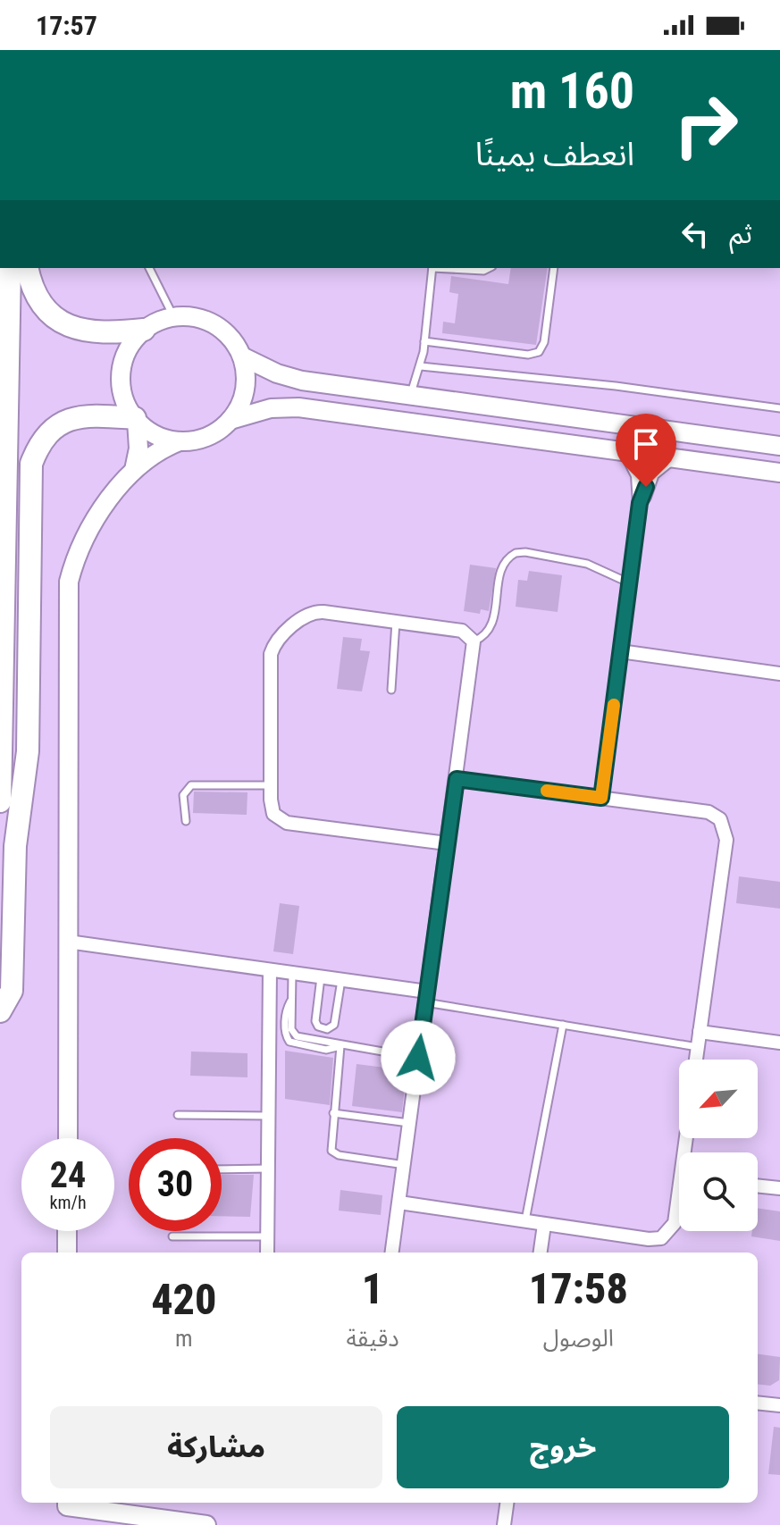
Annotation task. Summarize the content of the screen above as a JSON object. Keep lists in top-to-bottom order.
{
  "north": "bottom left",
  "page": {
    "status": "17:57",
    "turn": ["160 m", "انعطف يمينًا"],
    "then": "ثم",
    "speed": "24 km/h",
    "limit": "30",
    "eta": [
      "17:58",
      "الوصول",
      "1",
      "دقيقة",
      "420",
      "m"
    ],
    "buttons": ["خروج", "مشاركة"]
  }
}
